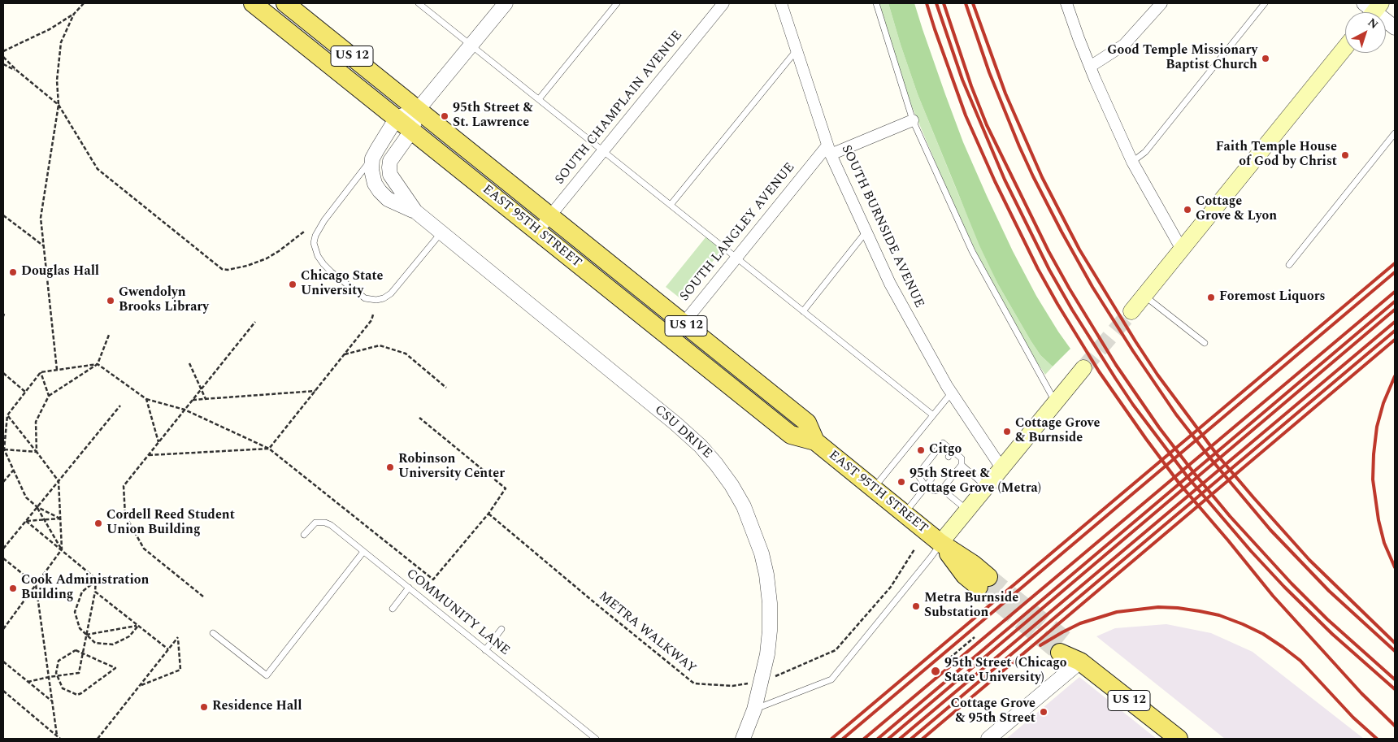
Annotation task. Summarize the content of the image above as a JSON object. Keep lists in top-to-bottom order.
{
  "streets": {
    "main road": ["US 12", "EAST 95TH STREET"],
    "street": [
      "SOUTH CHAMPLAIN AVENUE",
      "SOUTH BURNSIDE AVENUE",
      "SOUTH LANGLEY AVENUE",
      "CSU DRIVE"
    ],
    "lane": ["COMMUNITY LANE"],
    "path": ["METRA WALKWAY"]
  },
  "crossings": [
    ["SOUTH CHAMPLAIN AVENUE", "EAST 95TH STREET"],
    ["EAST 95TH STREET", "SOUTH LANGLEY AVENUE"],
    ["SOUTH BURNSIDE AVENUE", "SOUTH LANGLEY AVENUE"],
    ["CSU DRIVE", "METRA WALKWAY"]
  ],
  "places": [
    "Good Temple Missionary Baptist Church",
    "95th Street & St. Lawrence",
    "Faith Temple House of God by Christ",
    "Cottage Grove & Lyon",
    "Douglas Hall",
    "Chicago State University",
    "Foremost Liquors",
    "Gwendolyn Brooks Library",
    "Cottage Grove & Burnside",
    "Citgo",
    "Robinson University Center",
    "95th Street & Cottage Grove (Metra)",
    "Cordell Reed Student Union Building",
    "Cook Administration Building",
    "Metra Burnside Substation",
    "95th Street (Chicago State University)",
    "Residence Hall",
    "Cottage Grove & 95th Street"
  ],
  "north": "top right"
}
